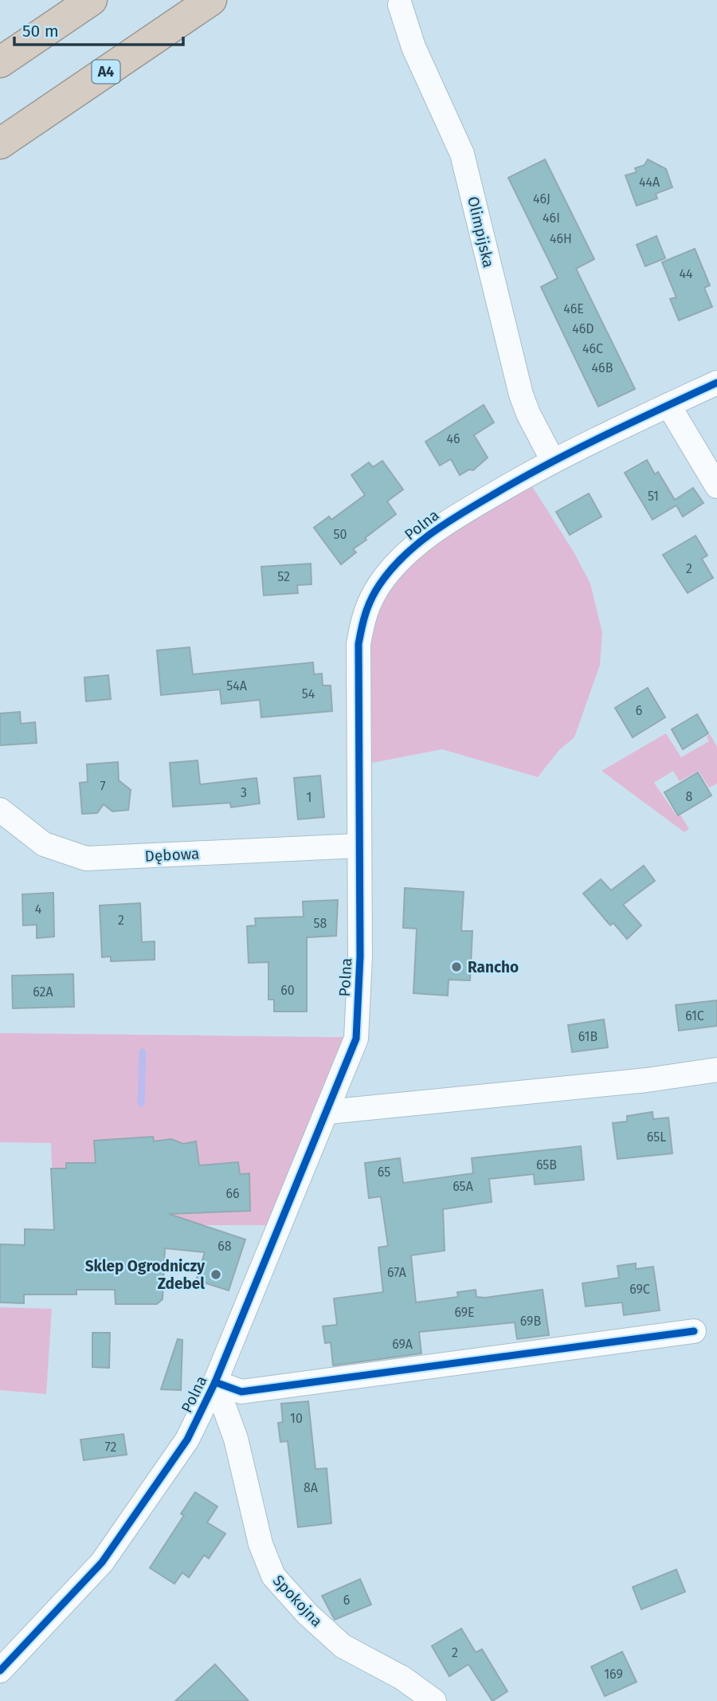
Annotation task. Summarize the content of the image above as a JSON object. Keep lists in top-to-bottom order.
{
  "streets": {
    "highway": ["A4"],
    "street": [
      "Olimpijska",
      "Polna",
      "Dębowa",
      "Spokojna"
    ]
  },
  "crossings": [
    ["Olimpijska", "Polna"],
    ["Polna", "Dębowa"],
    ["Polna", "Spokojna"]
  ],
  "places": ["Rancho", "Sklep Ogrodniczy Zdebel"],
  "house_numbers": [
    "44A",
    "46J",
    "46I",
    "46H",
    "44",
    "46E",
    "46D",
    "46C",
    "46B",
    "46",
    "51",
    "50",
    "2",
    "52",
    "54A",
    "54",
    "6",
    "7",
    "3",
    "8",
    "1",
    "4",
    "2",
    "58",
    "60",
    "62A",
    "61C",
    "61B",
    "65L",
    "65B",
    "65",
    "65A",
    "66",
    "68",
    "67A",
    "69C",
    "69E",
    "69B",
    "69A",
    "10",
    "72",
    "8A",
    "6",
    "2",
    "169"
  ],
  "scale_bar": "50 m"
}
